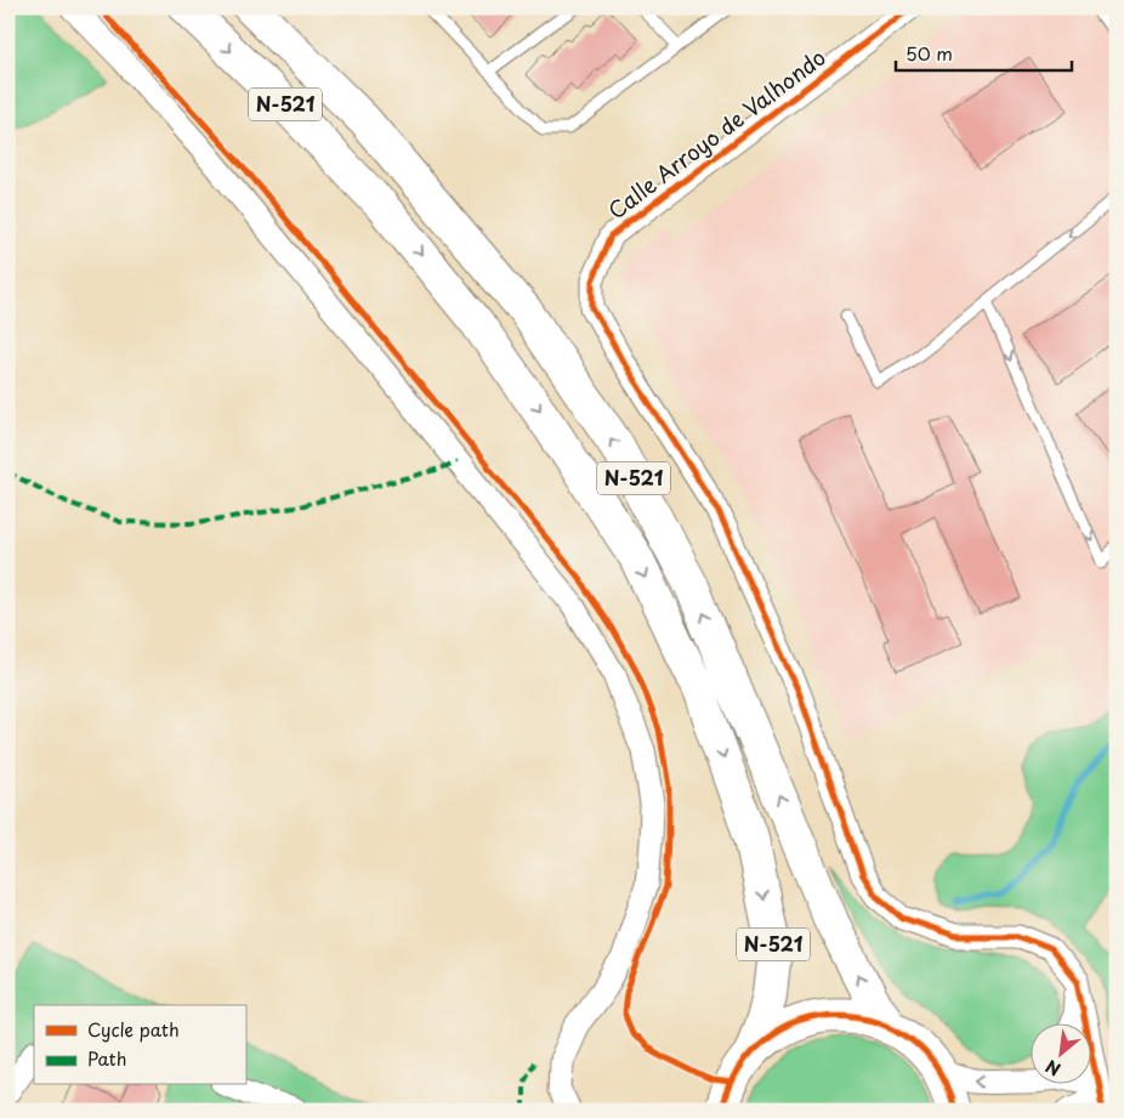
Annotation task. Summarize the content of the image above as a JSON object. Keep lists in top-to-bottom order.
{
  "streets": {
    "highway": ["N-521"],
    "street": ["Calle Arroyo de Valhondo"]
  },
  "legend": ["Cycle path", "Path"],
  "scale_bar": "50 m",
  "north": "bottom left"
}
